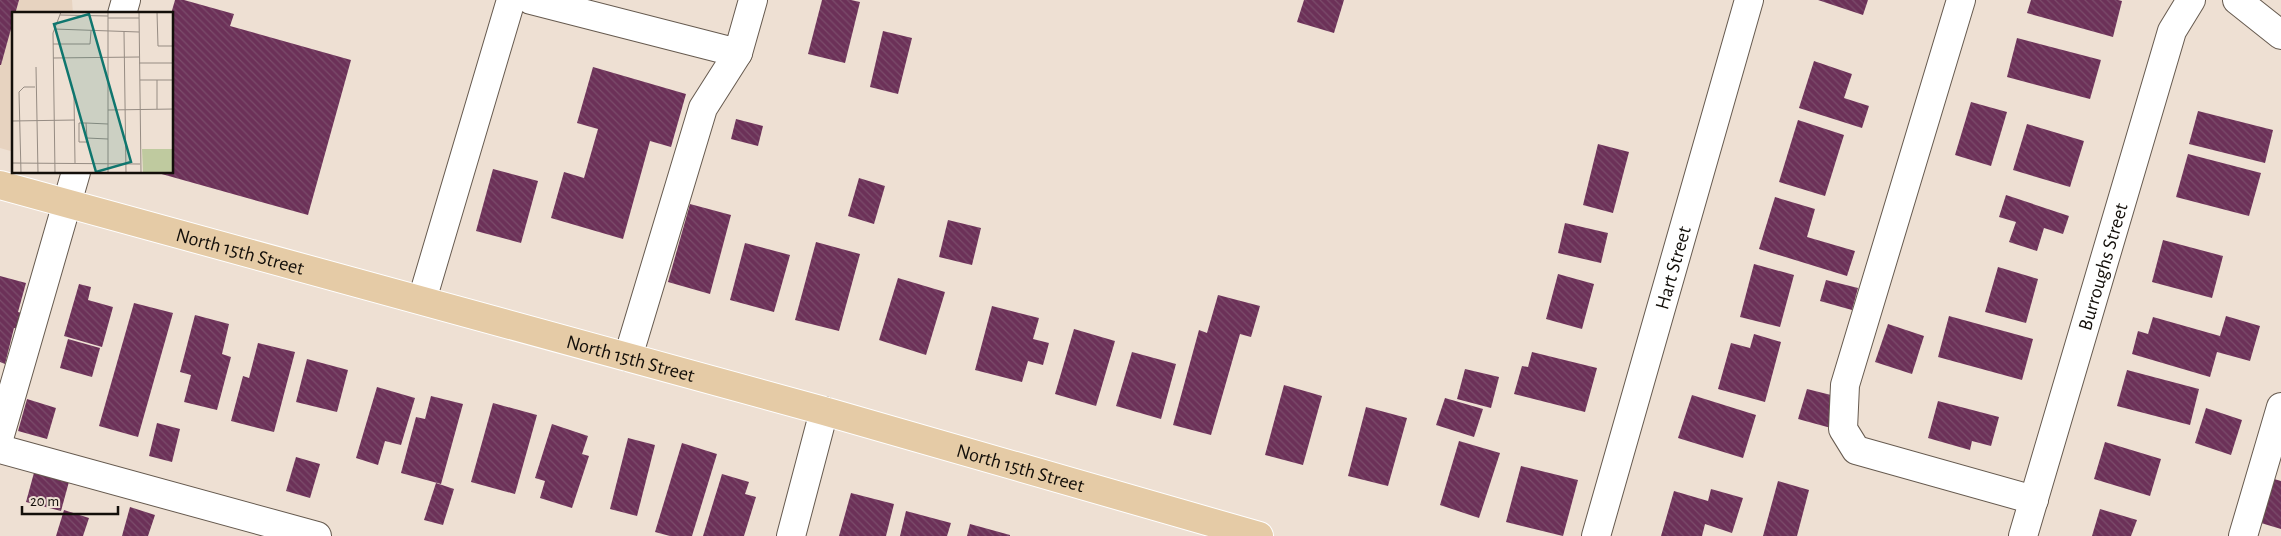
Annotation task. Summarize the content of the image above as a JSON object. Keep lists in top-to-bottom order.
{
  "streets": {
    "main road": ["North 15th Street"],
    "street": ["Burroughs Street", "Hart Street"]
  },
  "scale_bar": "20 m"
}
